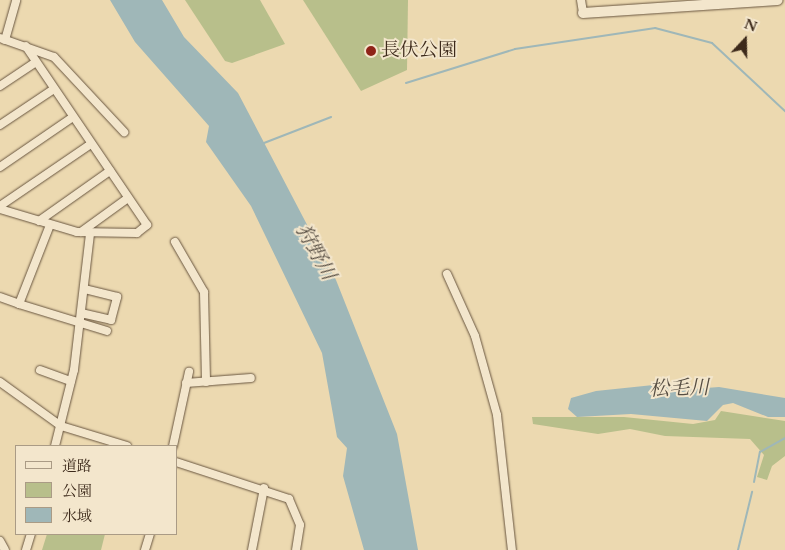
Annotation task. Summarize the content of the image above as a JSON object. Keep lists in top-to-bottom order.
{
  "water": ["狩野川", "松毛川"],
  "places": ["長伏公園"],
  "legend": ["道路", "公園", "水域"],
  "north": "top"
}
